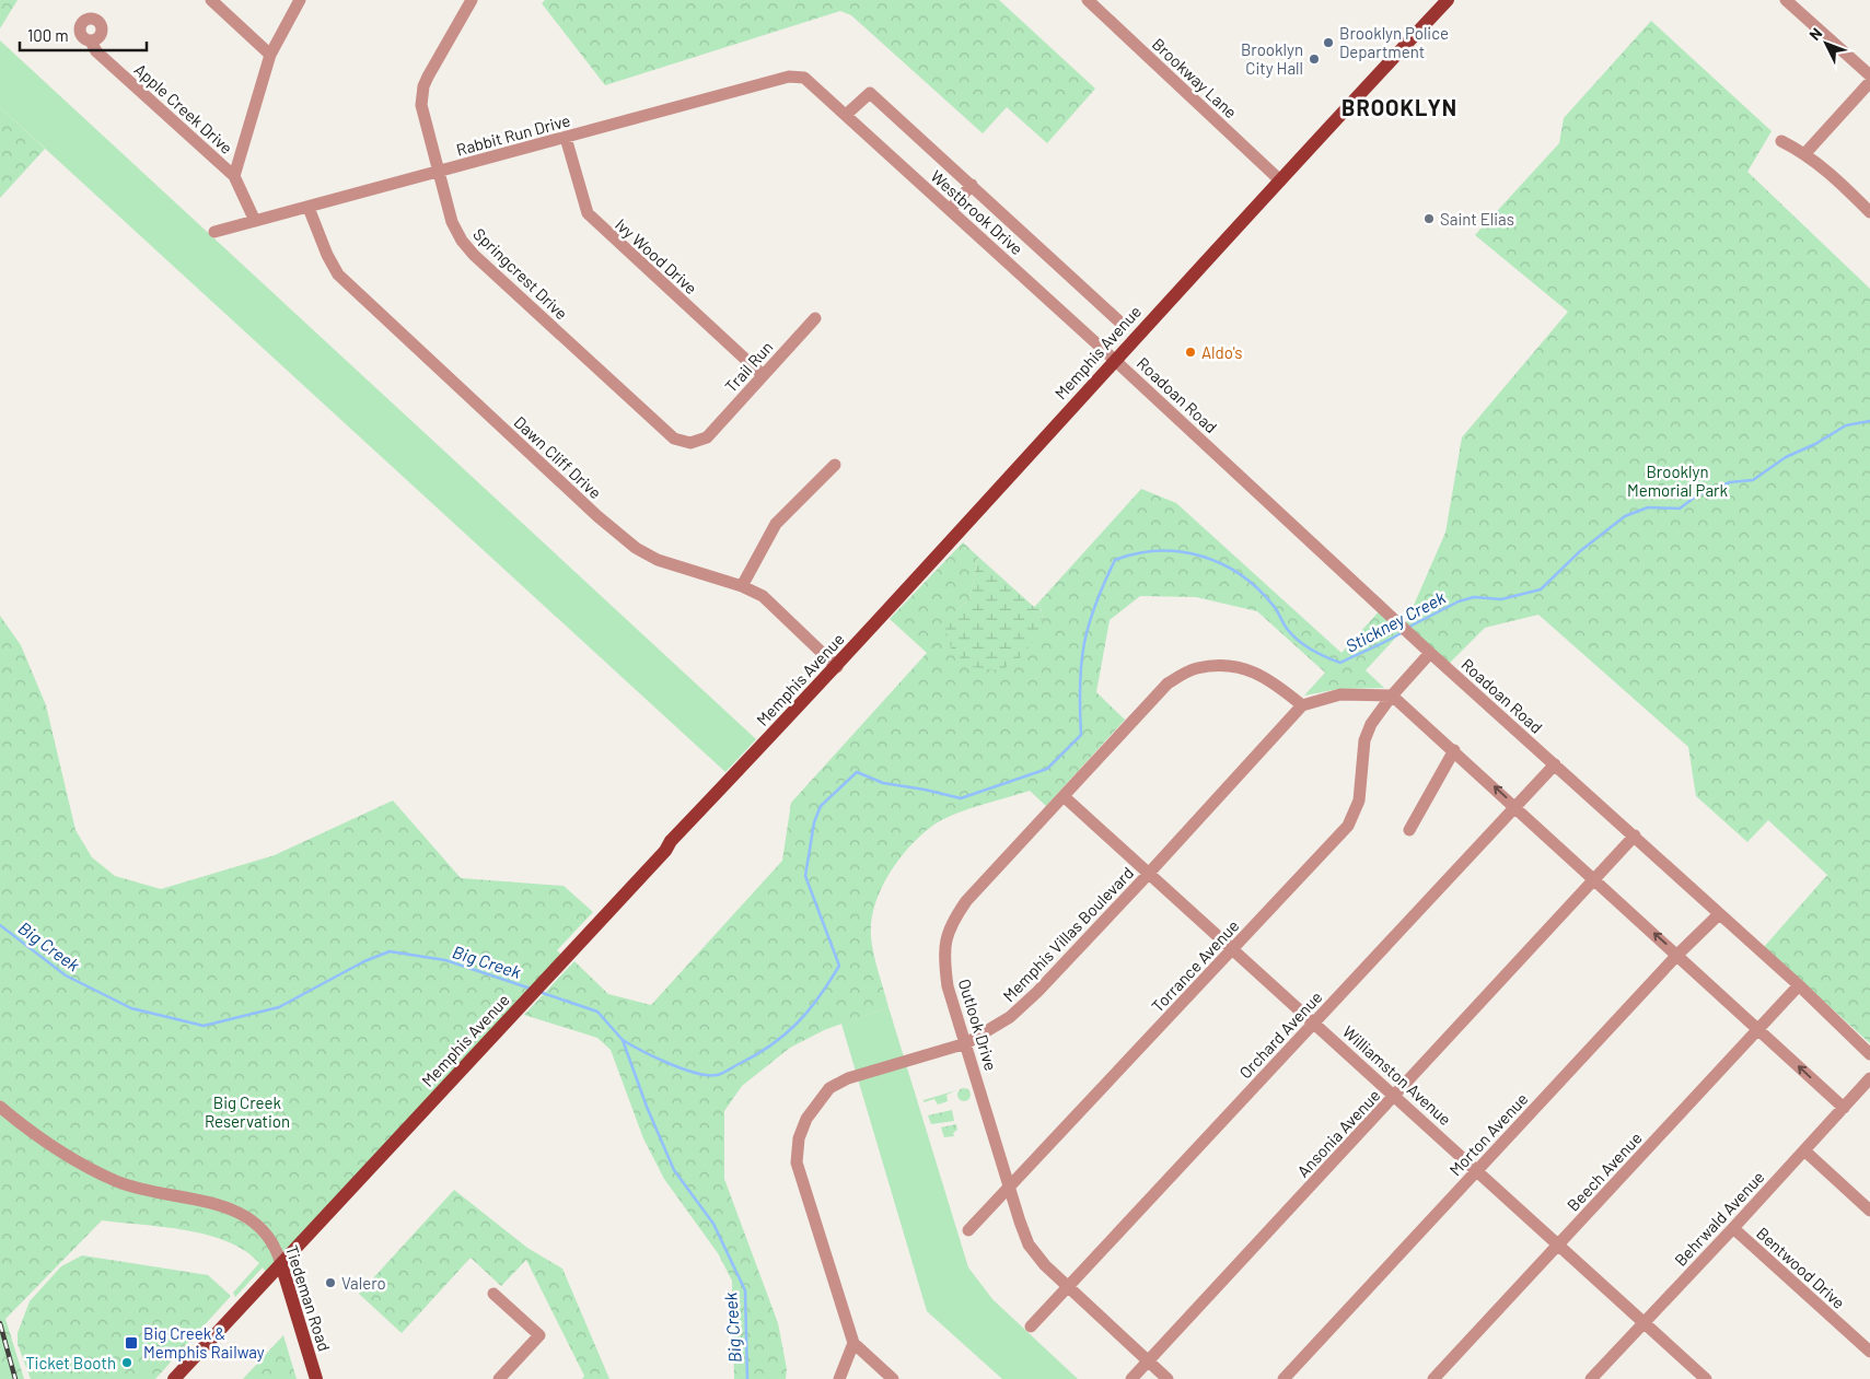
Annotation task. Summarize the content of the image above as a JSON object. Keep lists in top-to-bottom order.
{
  "streets": {
    "main road": ["Memphis Avenue", "Tiedeman Road"],
    "street": [
      "Brookway Lane",
      "Apple Creek Drive",
      "Rabbit Run Drive",
      "Westbrook Drive",
      "Ivy Wood Drive",
      "Springcrest Drive",
      "Trail Run",
      "Roadoan Road",
      "Dawn Cliff Drive",
      "Memphis Villas Boulevard",
      "Torrance Avenue",
      "Outlook Drive",
      "Orchard Avenue",
      "Williamston Avenue",
      "Ansonia Avenue",
      "Morton Avenue",
      "Beech Avenue",
      "Behrwald Avenue",
      "Bentwood Drive"
    ]
  },
  "crossings": [
    ["Brookway Lane", "Memphis Avenue"],
    ["Rabbit Run Drive", "Westbrook Drive"],
    ["Rabbit Run Drive", "Ivy Wood Drive"],
    ["Rabbit Run Drive", "Springcrest Drive"],
    ["Rabbit Run Drive", "Dawn Cliff Drive"],
    ["Westbrook Drive", "Memphis Avenue"],
    ["Westbrook Drive", "Roadoan Road"],
    ["Ivy Wood Drive", "Trail Run"],
    ["Springcrest Drive", "Trail Run"],
    ["Memphis Avenue", "Roadoan Road"],
    ["Memphis Avenue", "Dawn Cliff Drive"],
    ["Memphis Avenue", "Tiedeman Road"],
    ["Roadoan Road", "Orchard Avenue"],
    ["Roadoan Road", "Ansonia Avenue"],
    ["Roadoan Road", "Morton Avenue"],
    ["Roadoan Road", "Beech Avenue"],
    ["Memphis Villas Boulevard", "Outlook Drive"],
    ["Memphis Villas Boulevard", "Williamston Avenue"],
    ["Torrance Avenue", "Outlook Drive"],
    ["Torrance Avenue", "Williamston Avenue"],
    ["Outlook Drive", "Orchard Avenue"],
    ["Outlook Drive", "Williamston Avenue"],
    ["Outlook Drive", "Ansonia Avenue"],
    ["Orchard Avenue", "Williamston Avenue"],
    ["Williamston Avenue", "Ansonia Avenue"],
    ["Williamston Avenue", "Morton Avenue"],
    ["Williamston Avenue", "Beech Avenue"],
    ["Williamston Avenue", "Behrwald Avenue"],
    ["Behrwald Avenue", "Bentwood Drive"]
  ],
  "districts": ["BROOKLYN"],
  "water": ["Stickney Creek", "Big Creek"],
  "parks": ["Brooklyn Memorial Park", "Big Creek Reservation"],
  "places": {
    "other": [
      "Brooklyn Police Department",
      "Brooklyn City Hall",
      "Saint Elias",
      "Aldo's",
      "Valero",
      "Ticket Booth"
    ],
    "transit": ["Big Creek & Memphis Railway"]
  },
  "scale_bar": "100 m",
  "north": "top left"
}
